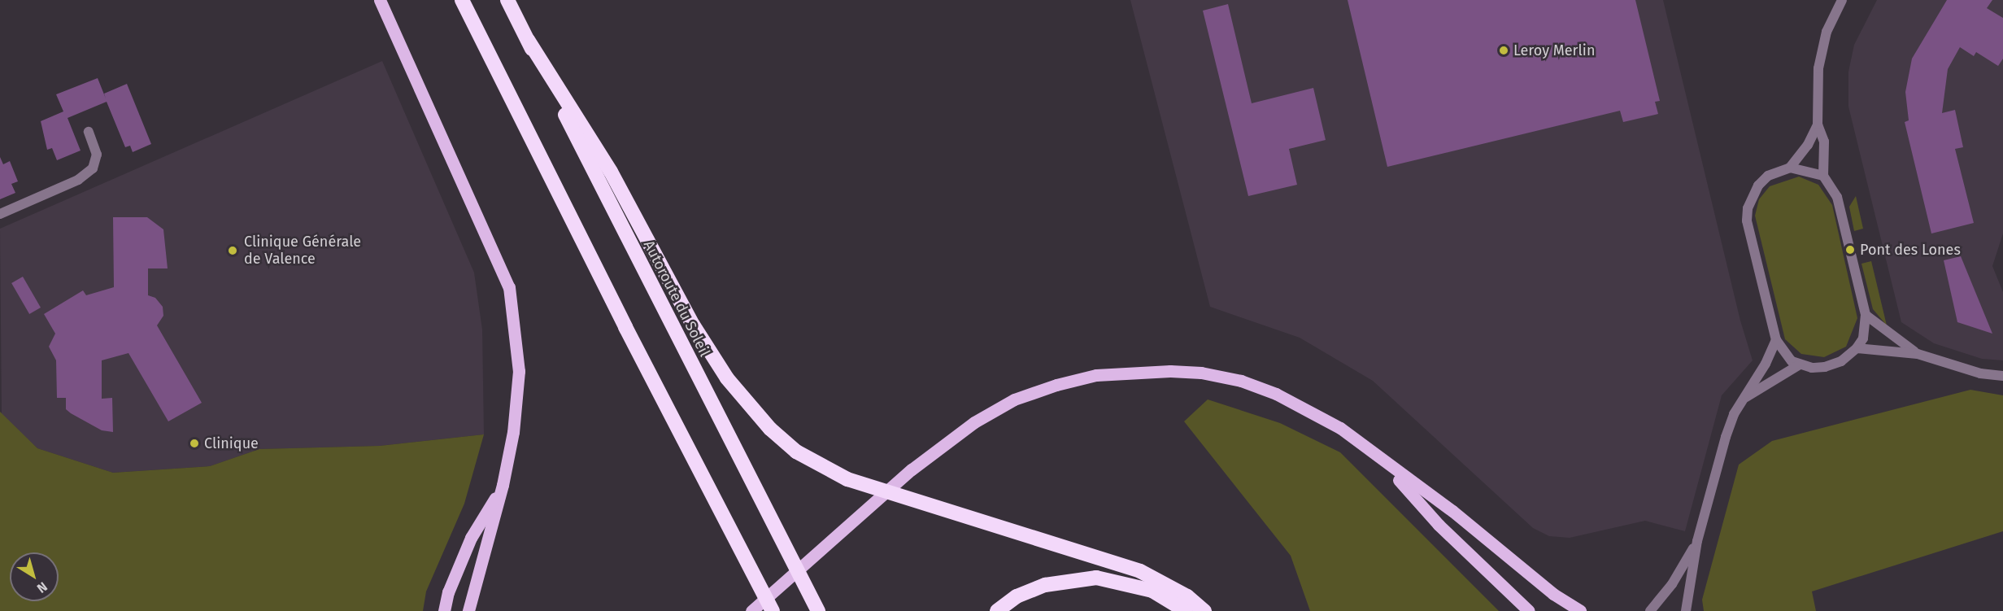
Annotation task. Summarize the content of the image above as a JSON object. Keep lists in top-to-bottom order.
{
  "streets": {
    "highway": ["Autoroute du Soleil"]
  },
  "places": [
    "Leroy Merlin",
    "Pont des Lones",
    "Clinique Générale de Valence",
    "Clinique"
  ],
  "north": "bottom right"
}
